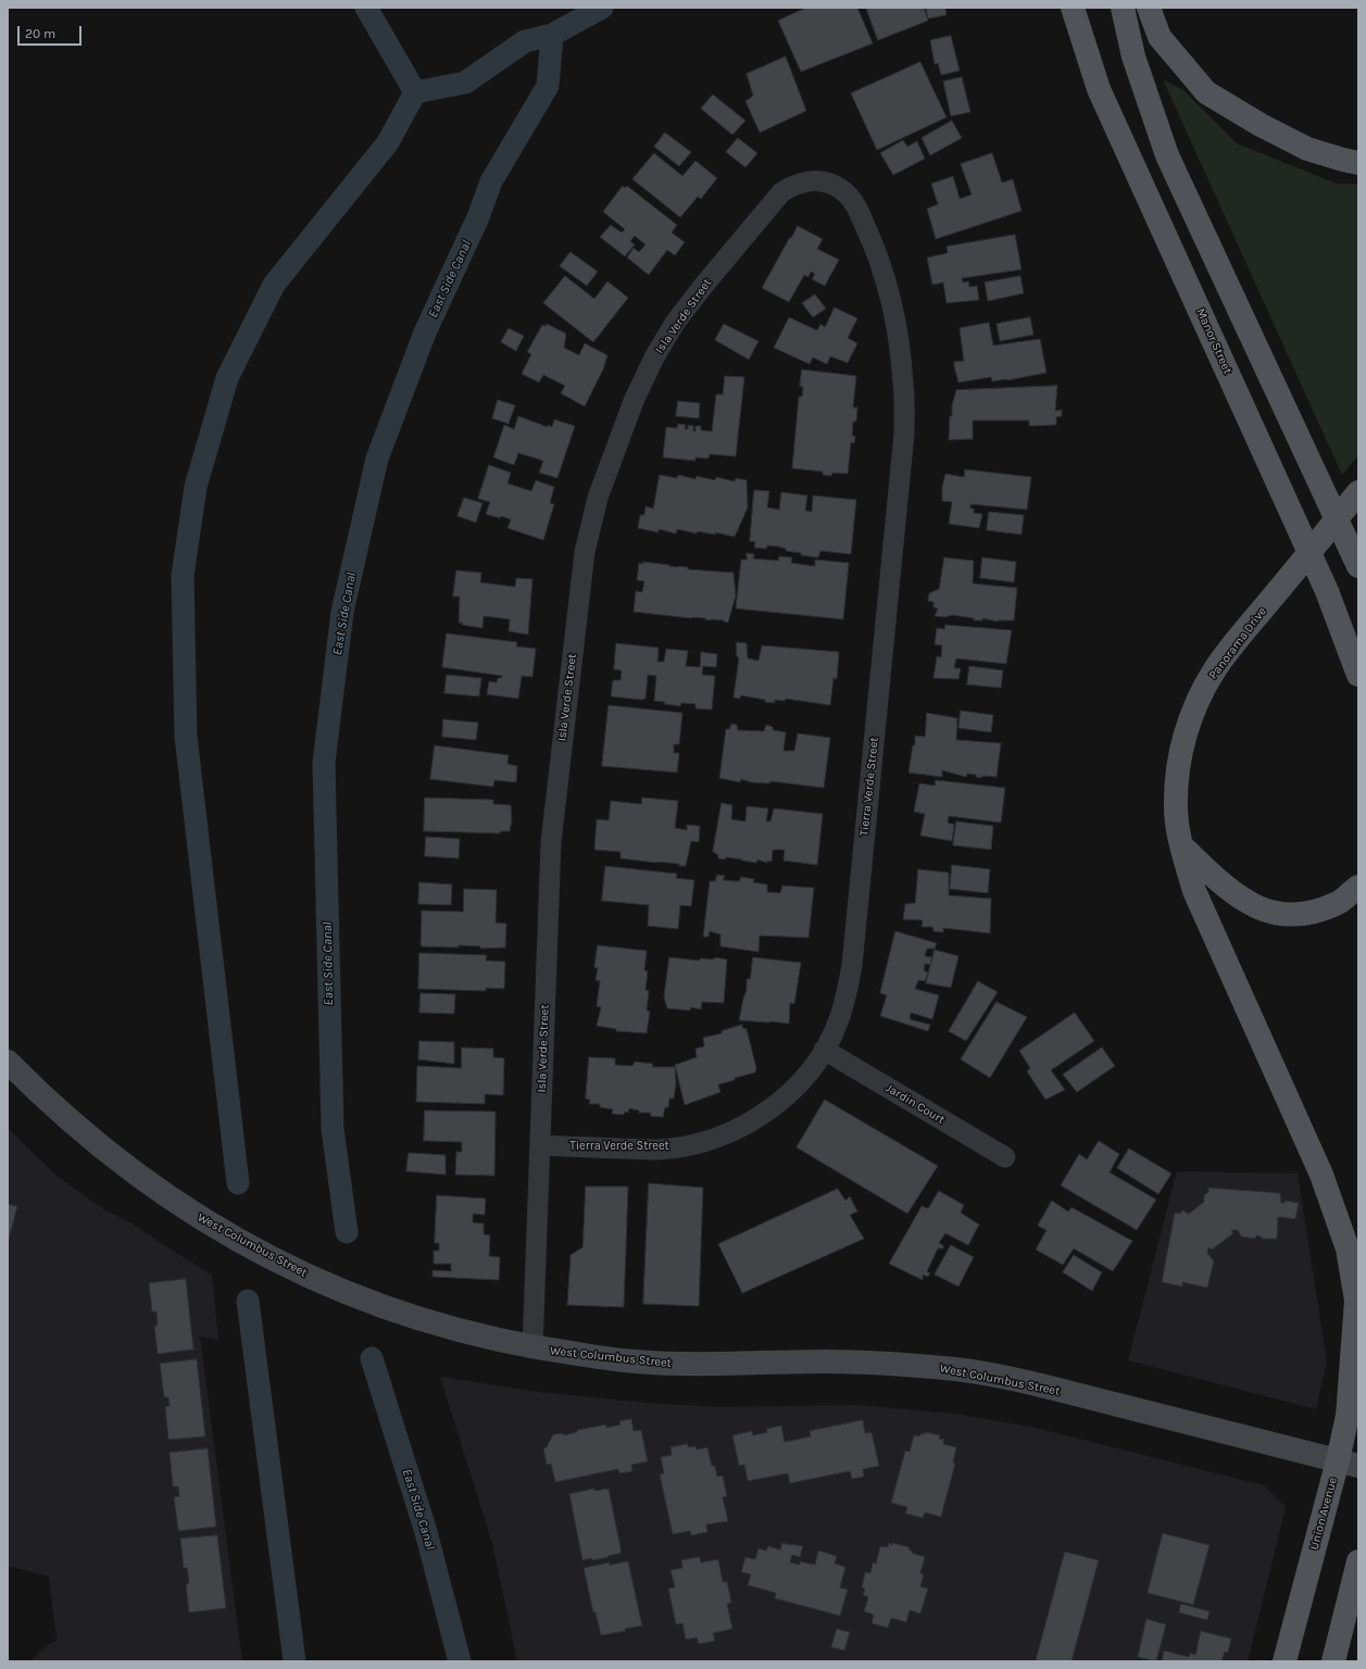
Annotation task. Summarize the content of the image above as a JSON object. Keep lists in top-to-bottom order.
{
  "streets": {
    "main road": [
      "Manor Street",
      "Panorama Drive",
      "West Columbus Street",
      "Union Avenue"
    ],
    "street": ["Isla Verde Street", "Tierra Verde Street", "Jardin Court"]
  },
  "crossings": [
    ["Isla Verde Street", "Tierra Verde Street"],
    ["Isla Verde Street", "West Columbus Street"],
    ["Panorama Drive", "Union Avenue"],
    ["Tierra Verde Street", "Jardin Court"],
    ["West Columbus Street", "Union Avenue"]
  ],
  "water": ["East Side Canal"],
  "scale_bar": "20 m"
}
